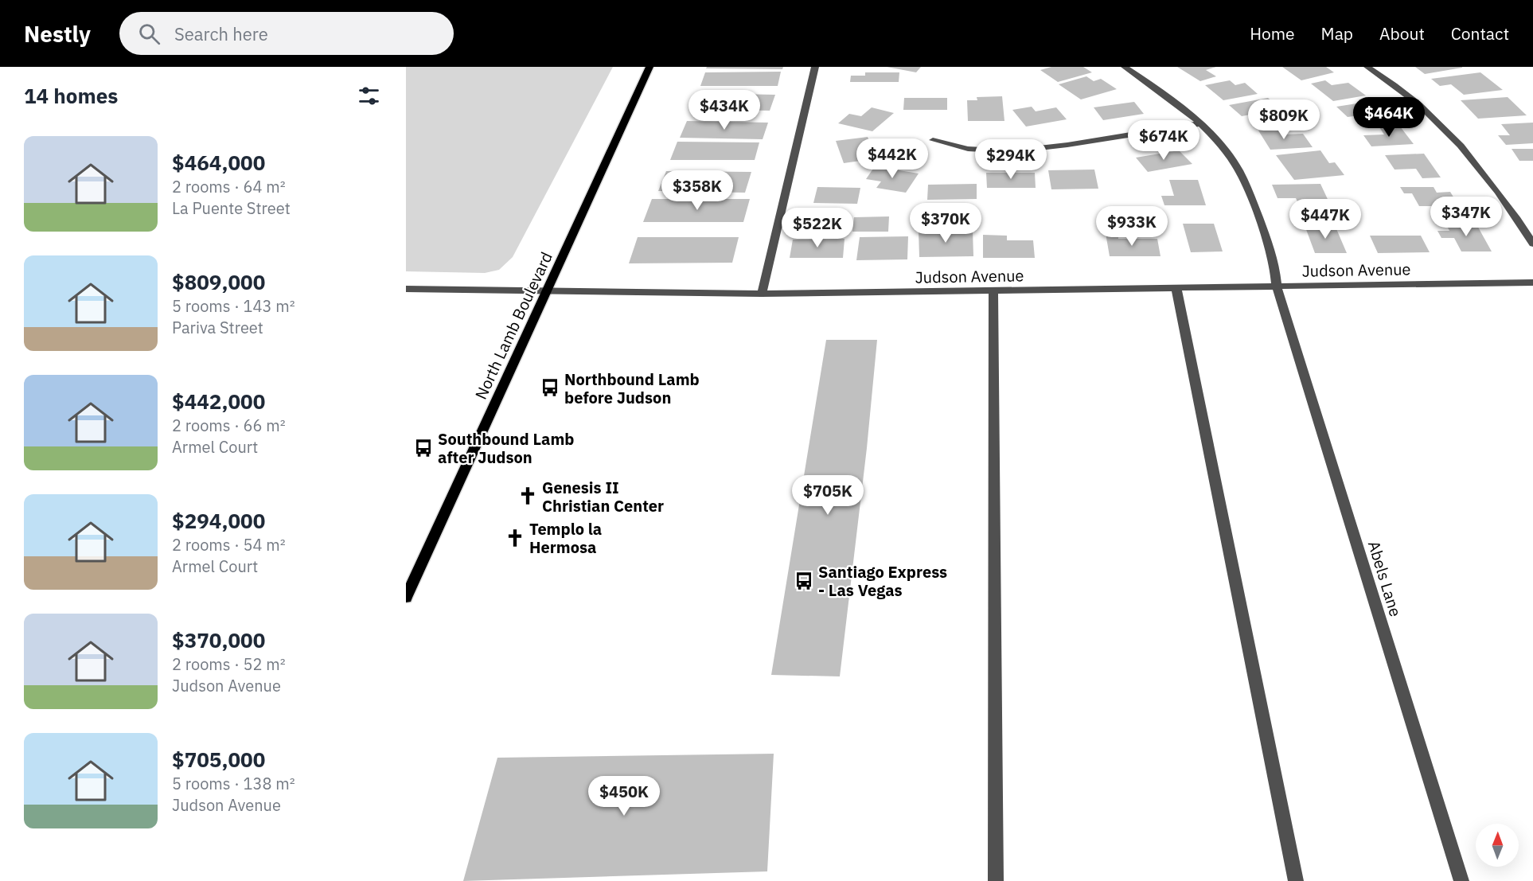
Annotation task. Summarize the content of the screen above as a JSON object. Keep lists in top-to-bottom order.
{
  "streets": {
    "main road": ["North Lamb Boulevard"],
    "street": ["Judson Avenue", "Abels Lane"]
  },
  "crossings": [
    ["Judson Avenue", "North Lamb Boulevard"],
    ["Judson Avenue", "Abels Lane"]
  ],
  "places": {
    "bus stop": ["Northbound Lamb before Judson", "Southbound Lamb after Judson", "Santiago Express - Las Vegas"],
    "church": ["Genesis II Christian Center", "Templo la Hermosa"]
  },
  "north": "top",
  "page": {
    "header": "Nestly",
    "search": "Search here",
    "nav": [
      "Home",
      "Map",
      "About",
      "Contact"
    ],
    "heading": "14 homes",
    "price": [
      "$434K",
      "$464K",
      "$809K",
      "$674K",
      "$442K",
      "$294K",
      "$358K",
      "$347K",
      "$447K",
      "$370K",
      "$933K",
      "$522K",
      "$705K",
      "$450K"
    ],
    "list": [
      {
        "name": "$464,000",
        "note": "2 rooms · 64 m² · La Puente Street"
      },
      {
        "name": "$809,000",
        "note": "5 rooms · 143 m² · Pariva Street"
      },
      {
        "name": "$442,000",
        "note": "2 rooms · 66 m² · Armel Court"
      },
      {
        "name": "$294,000",
        "note": "2 rooms · 54 m² · Armel Court"
      },
      {
        "name": "$370,000",
        "note": "2 rooms · 52 m² · Judson Avenue"
      },
      {
        "name": "$705,000",
        "note": "5 rooms · 138 m² · Judson Avenue"
      }
    ]
  }
}
